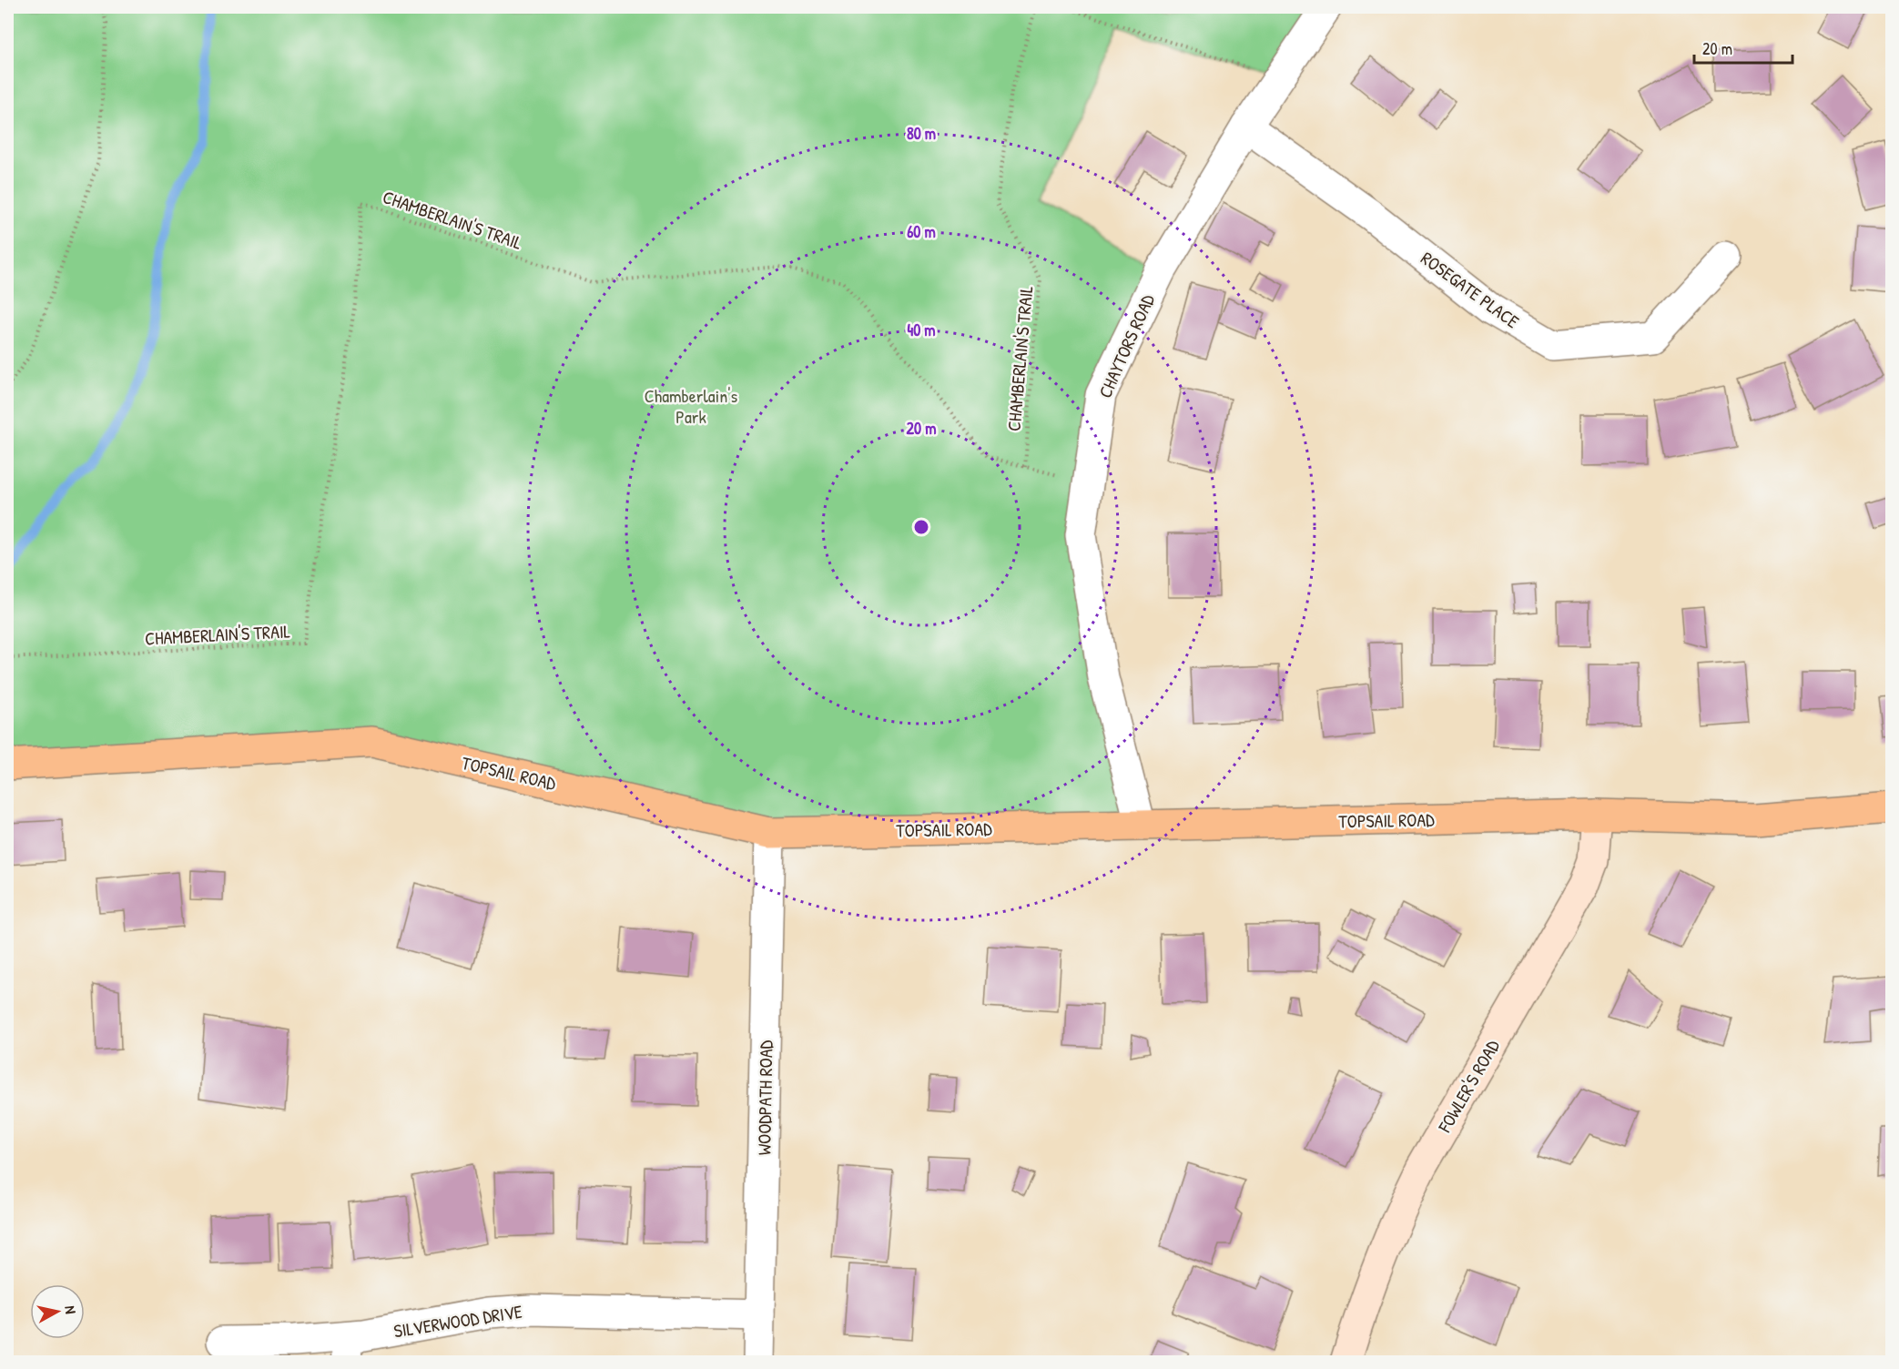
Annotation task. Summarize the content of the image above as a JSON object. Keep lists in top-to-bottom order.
{
  "streets": {
    "main road": ["TOPSAIL ROAD"],
    "street": [
      "ROSEGATE PLACE",
      "CHAYTORS ROAD",
      "FOWLER'S ROAD",
      "WOODPATH ROAD",
      "SILVERWOOD DRIVE"
    ],
    "path": ["CHAMBERLAIN'S TRAIL"]
  },
  "crossings": [
    ["CHAMBERLAIN'S TRAIL", "CHAYTORS ROAD"],
    ["ROSEGATE PLACE", "CHAYTORS ROAD"],
    ["CHAYTORS ROAD", "TOPSAIL ROAD"],
    ["TOPSAIL ROAD", "FOWLER'S ROAD"],
    ["TOPSAIL ROAD", "WOODPATH ROAD"],
    ["WOODPATH ROAD", "SILVERWOOD DRIVE"]
  ],
  "parks": ["Chamberlain's Park"],
  "scale_bar": "20 m",
  "north": "right",
  "rings": [
    "80 m",
    "60 m",
    "40 m",
    "20 m"
  ]
}
